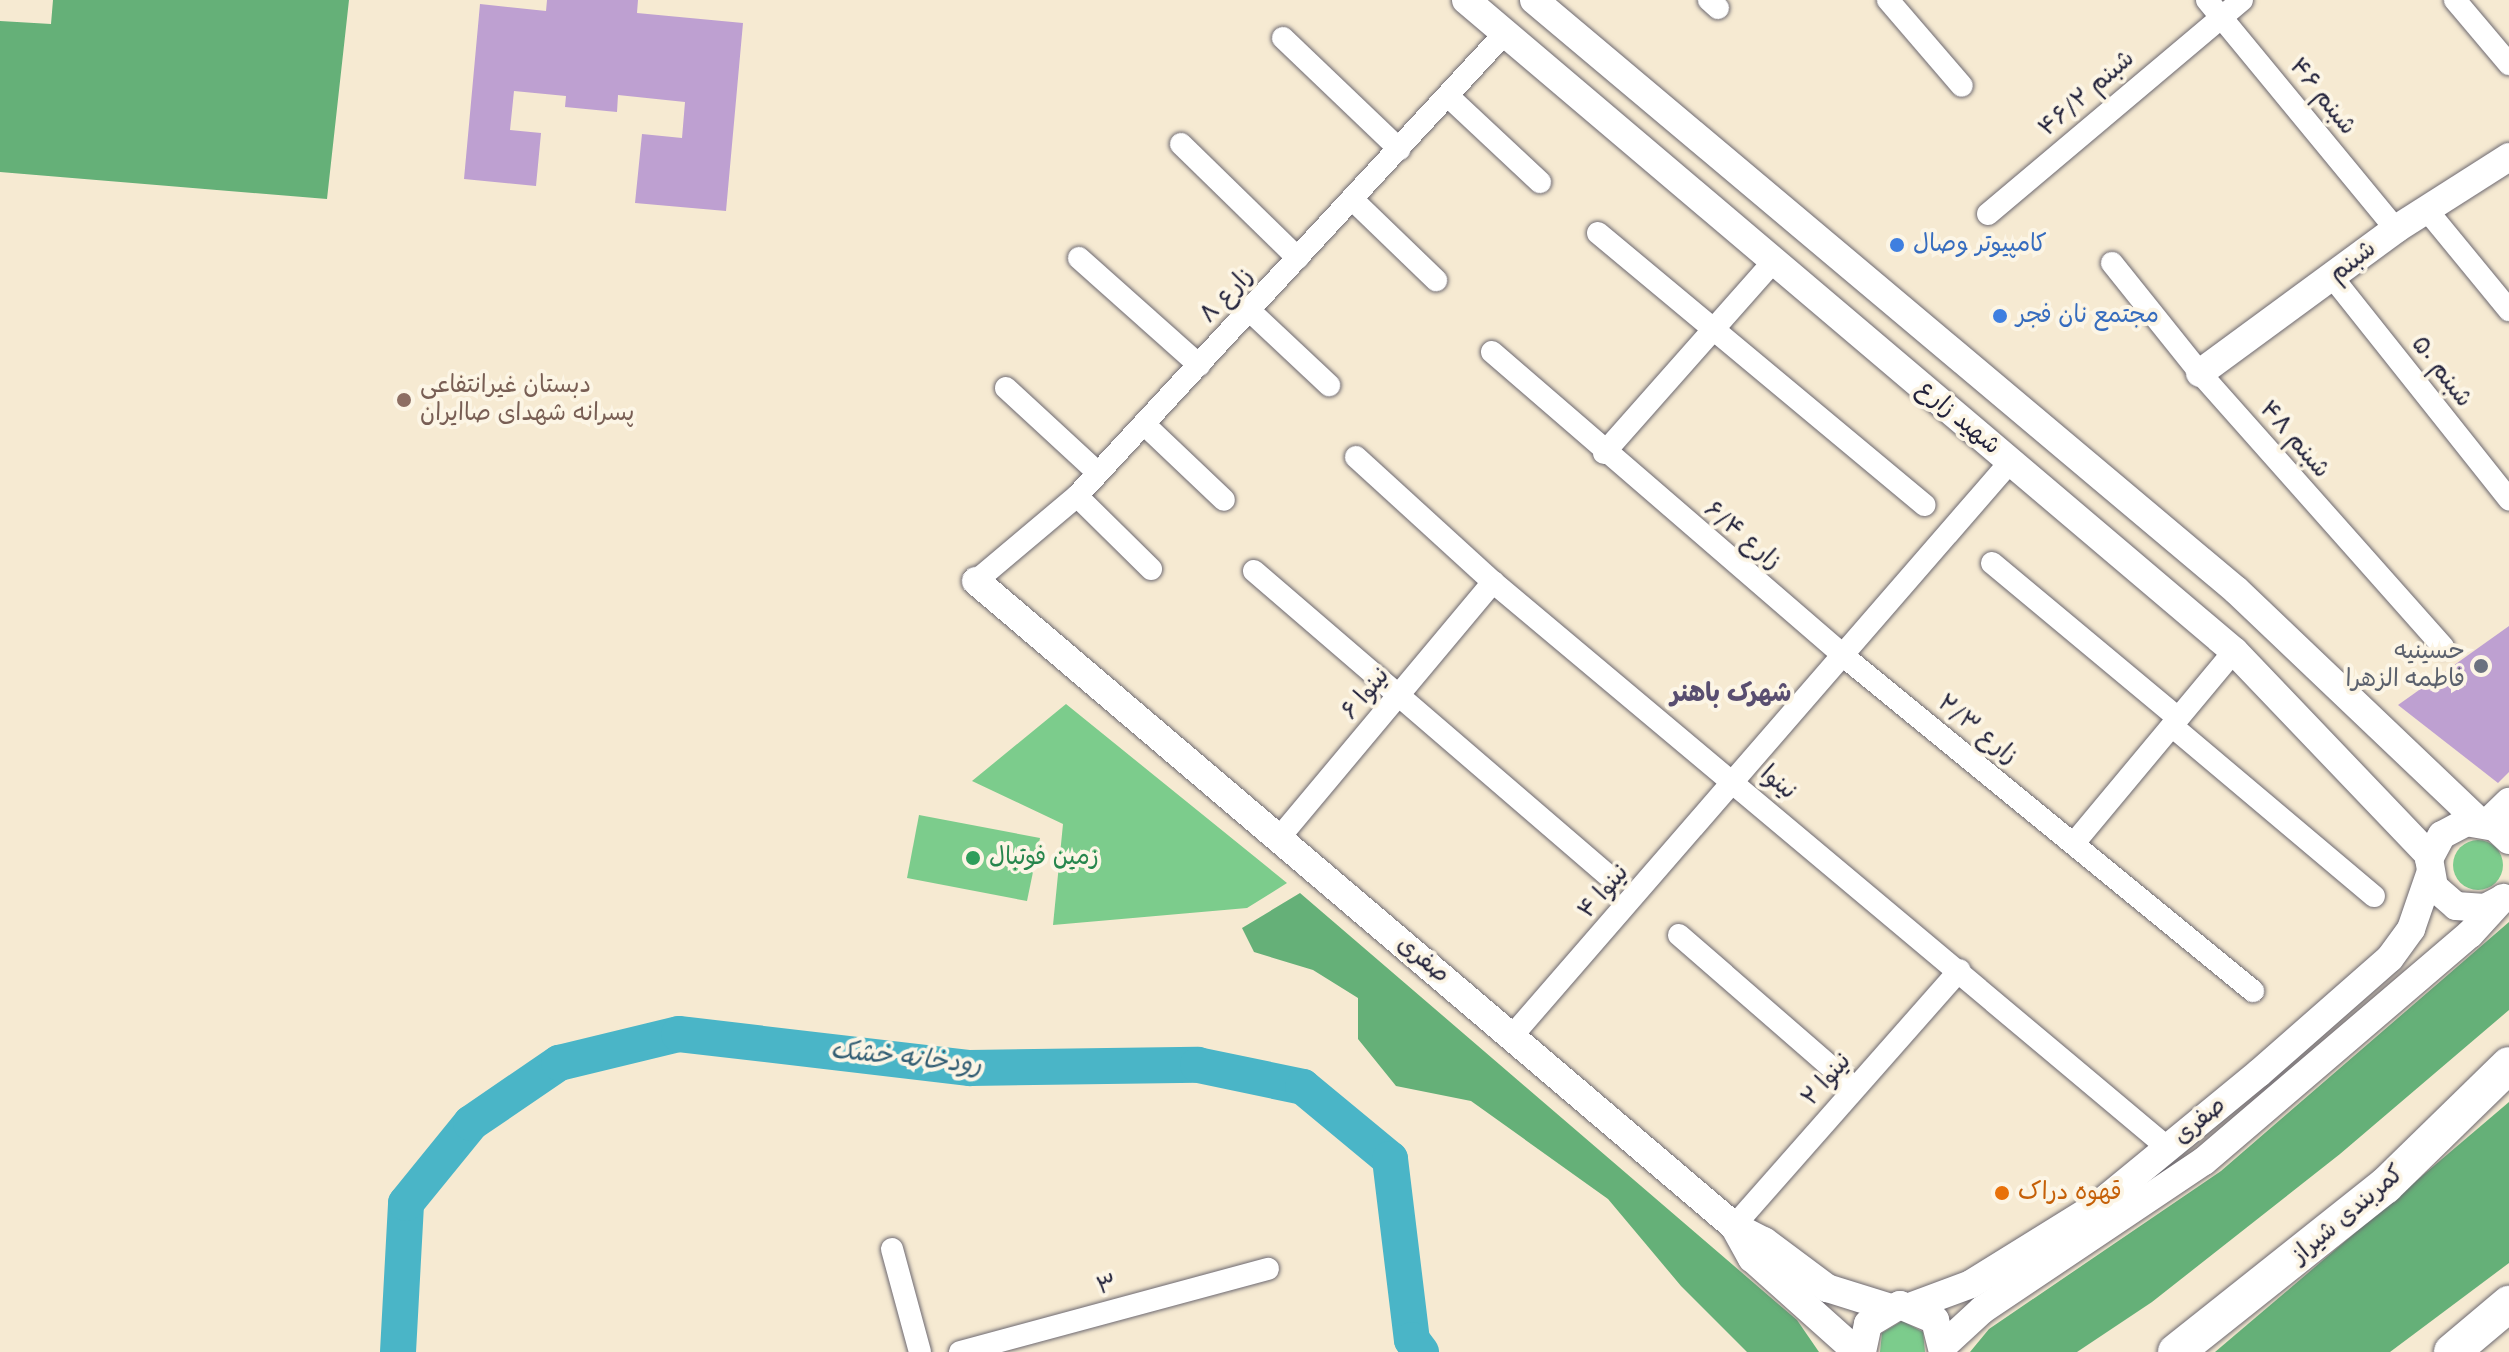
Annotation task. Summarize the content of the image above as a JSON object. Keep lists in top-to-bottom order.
{
  "streets": {
    "highway": ["کمربندی شیراز"],
    "street": [
      "۴۶/۲ شبنم",
      "۴۶ شبنم",
      "شبنم",
      "۸ زارع",
      "۵۰ شبنم",
      "شهید زارع",
      "۴۸ شبنم",
      "۶/۴ زارع",
      "۶ نینوا",
      "۲/۳ زارع",
      "نینوا",
      "۴ نینوا",
      "صفری",
      "۲ نینوا",
      "۳"
    ]
  },
  "crossings": [
    ["۴۶/۲ شبنم", "۴۶ شبنم"],
    ["۴۶ شبنم", "شبنم"],
    ["شبنم", "۵۰ شبنم"],
    ["شبنم", "۴۸ شبنم"],
    ["۸ زارع", "شهید زارع"],
    ["۸ زارع", "صفری"],
    ["شهید زارع", "۴ نینوا"],
    ["شهید زارع", "صفری"],
    ["۶/۴ زارع", "۲/۳ زارع"],
    ["۶/۴ زارع", "۴ نینوا"],
    ["۶ نینوا", "نینوا"],
    ["۶ نینوا", "صفری"],
    ["۲/۳ زارع", "۴ نینوا"],
    ["نینوا", "۴ نینوا"],
    ["نینوا", "صفری"],
    ["نینوا", "۲ نینوا"],
    ["۴ نینوا", "صفری"],
    ["صفری", "۲ نینوا"]
  ],
  "districts": ["شهرک باهنر"],
  "water": ["رودخانه خشک"],
  "places": [
    "کامپیوتر وصال",
    "مجتمع نان فجر",
    "دبستان غیرانتفاعی پسرانه شهدای صاایران",
    "حسینیه فاطمه الزهرا",
    "زمین فوتبال",
    "قهوه دراک"
  ]
}
